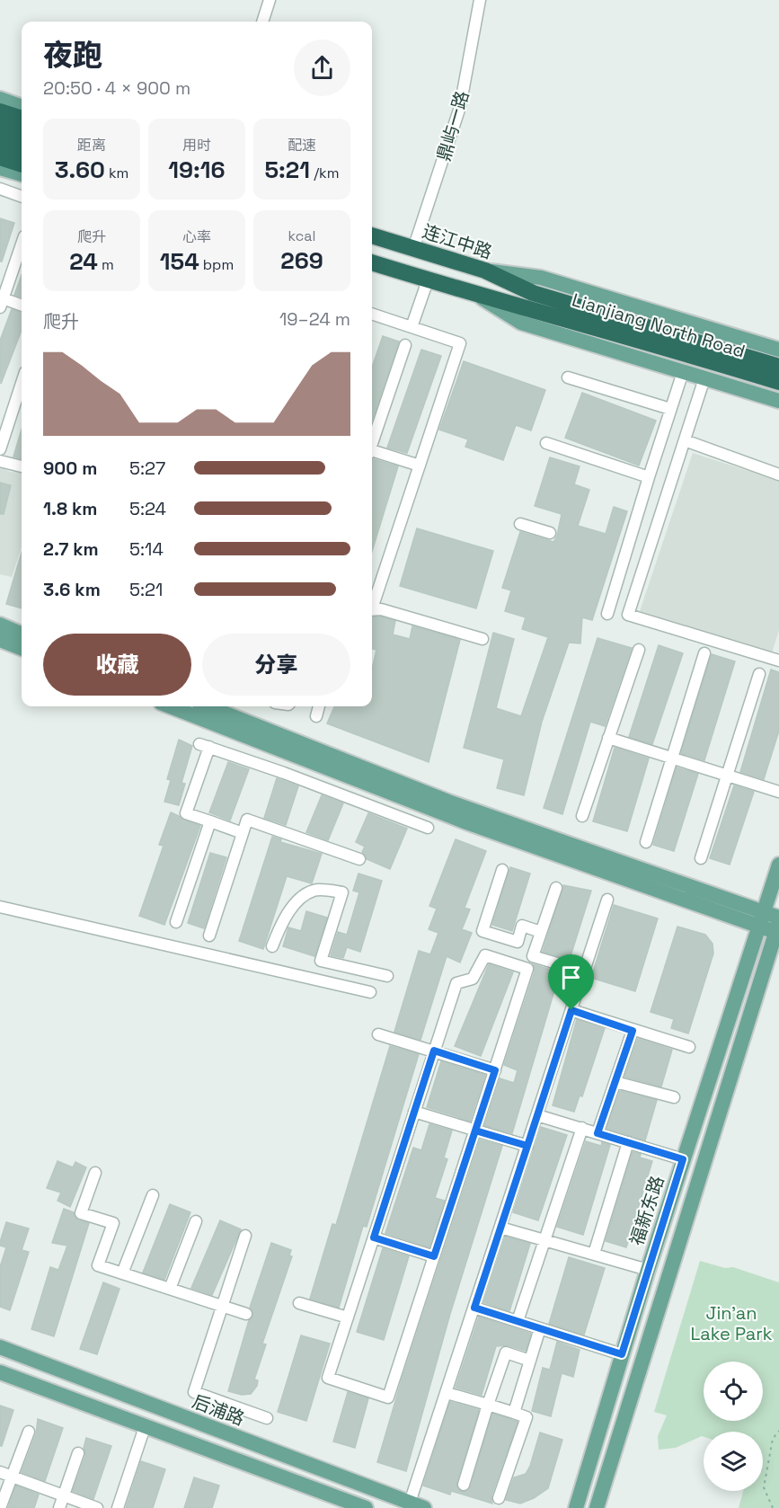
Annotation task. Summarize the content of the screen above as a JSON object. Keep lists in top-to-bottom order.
{
  "streets": {
    "highway": ["连江中路", "Lianjiang North Road"],
    "main road": ["福新东路", "后浦路"],
    "street": ["鼎屿一路"]
  },
  "crossings": [
    ["鼎屿一路", "连江中路"],
    ["连江中路", "Lianjiang North Road"]
  ],
  "parks": ["Jin'an Lake Park"],
  "page": {
    "heading": ["夜跑", "20:50 · 4 × 900 m"],
    "stats": [
      ["距离", "3.60 km"],
      ["用时", "19:16"],
      ["配速", "5:21 /km"],
      ["爬升", "24 m"],
      ["心率", "154 bpm"],
      ["kcal", "269"]
    ],
    "chart": ["爬升", "19–24 m"],
    "list": [
      {
        "name": "900 m",
        "note": "5:27"
      },
      {
        "name": "1.8 km",
        "note": "5:24"
      },
      {
        "name": "2.7 km",
        "note": "5:14"
      },
      {
        "name": "3.6 km",
        "note": "5:21"
      }
    ],
    "buttons": ["收藏", "分享"]
  }
}
